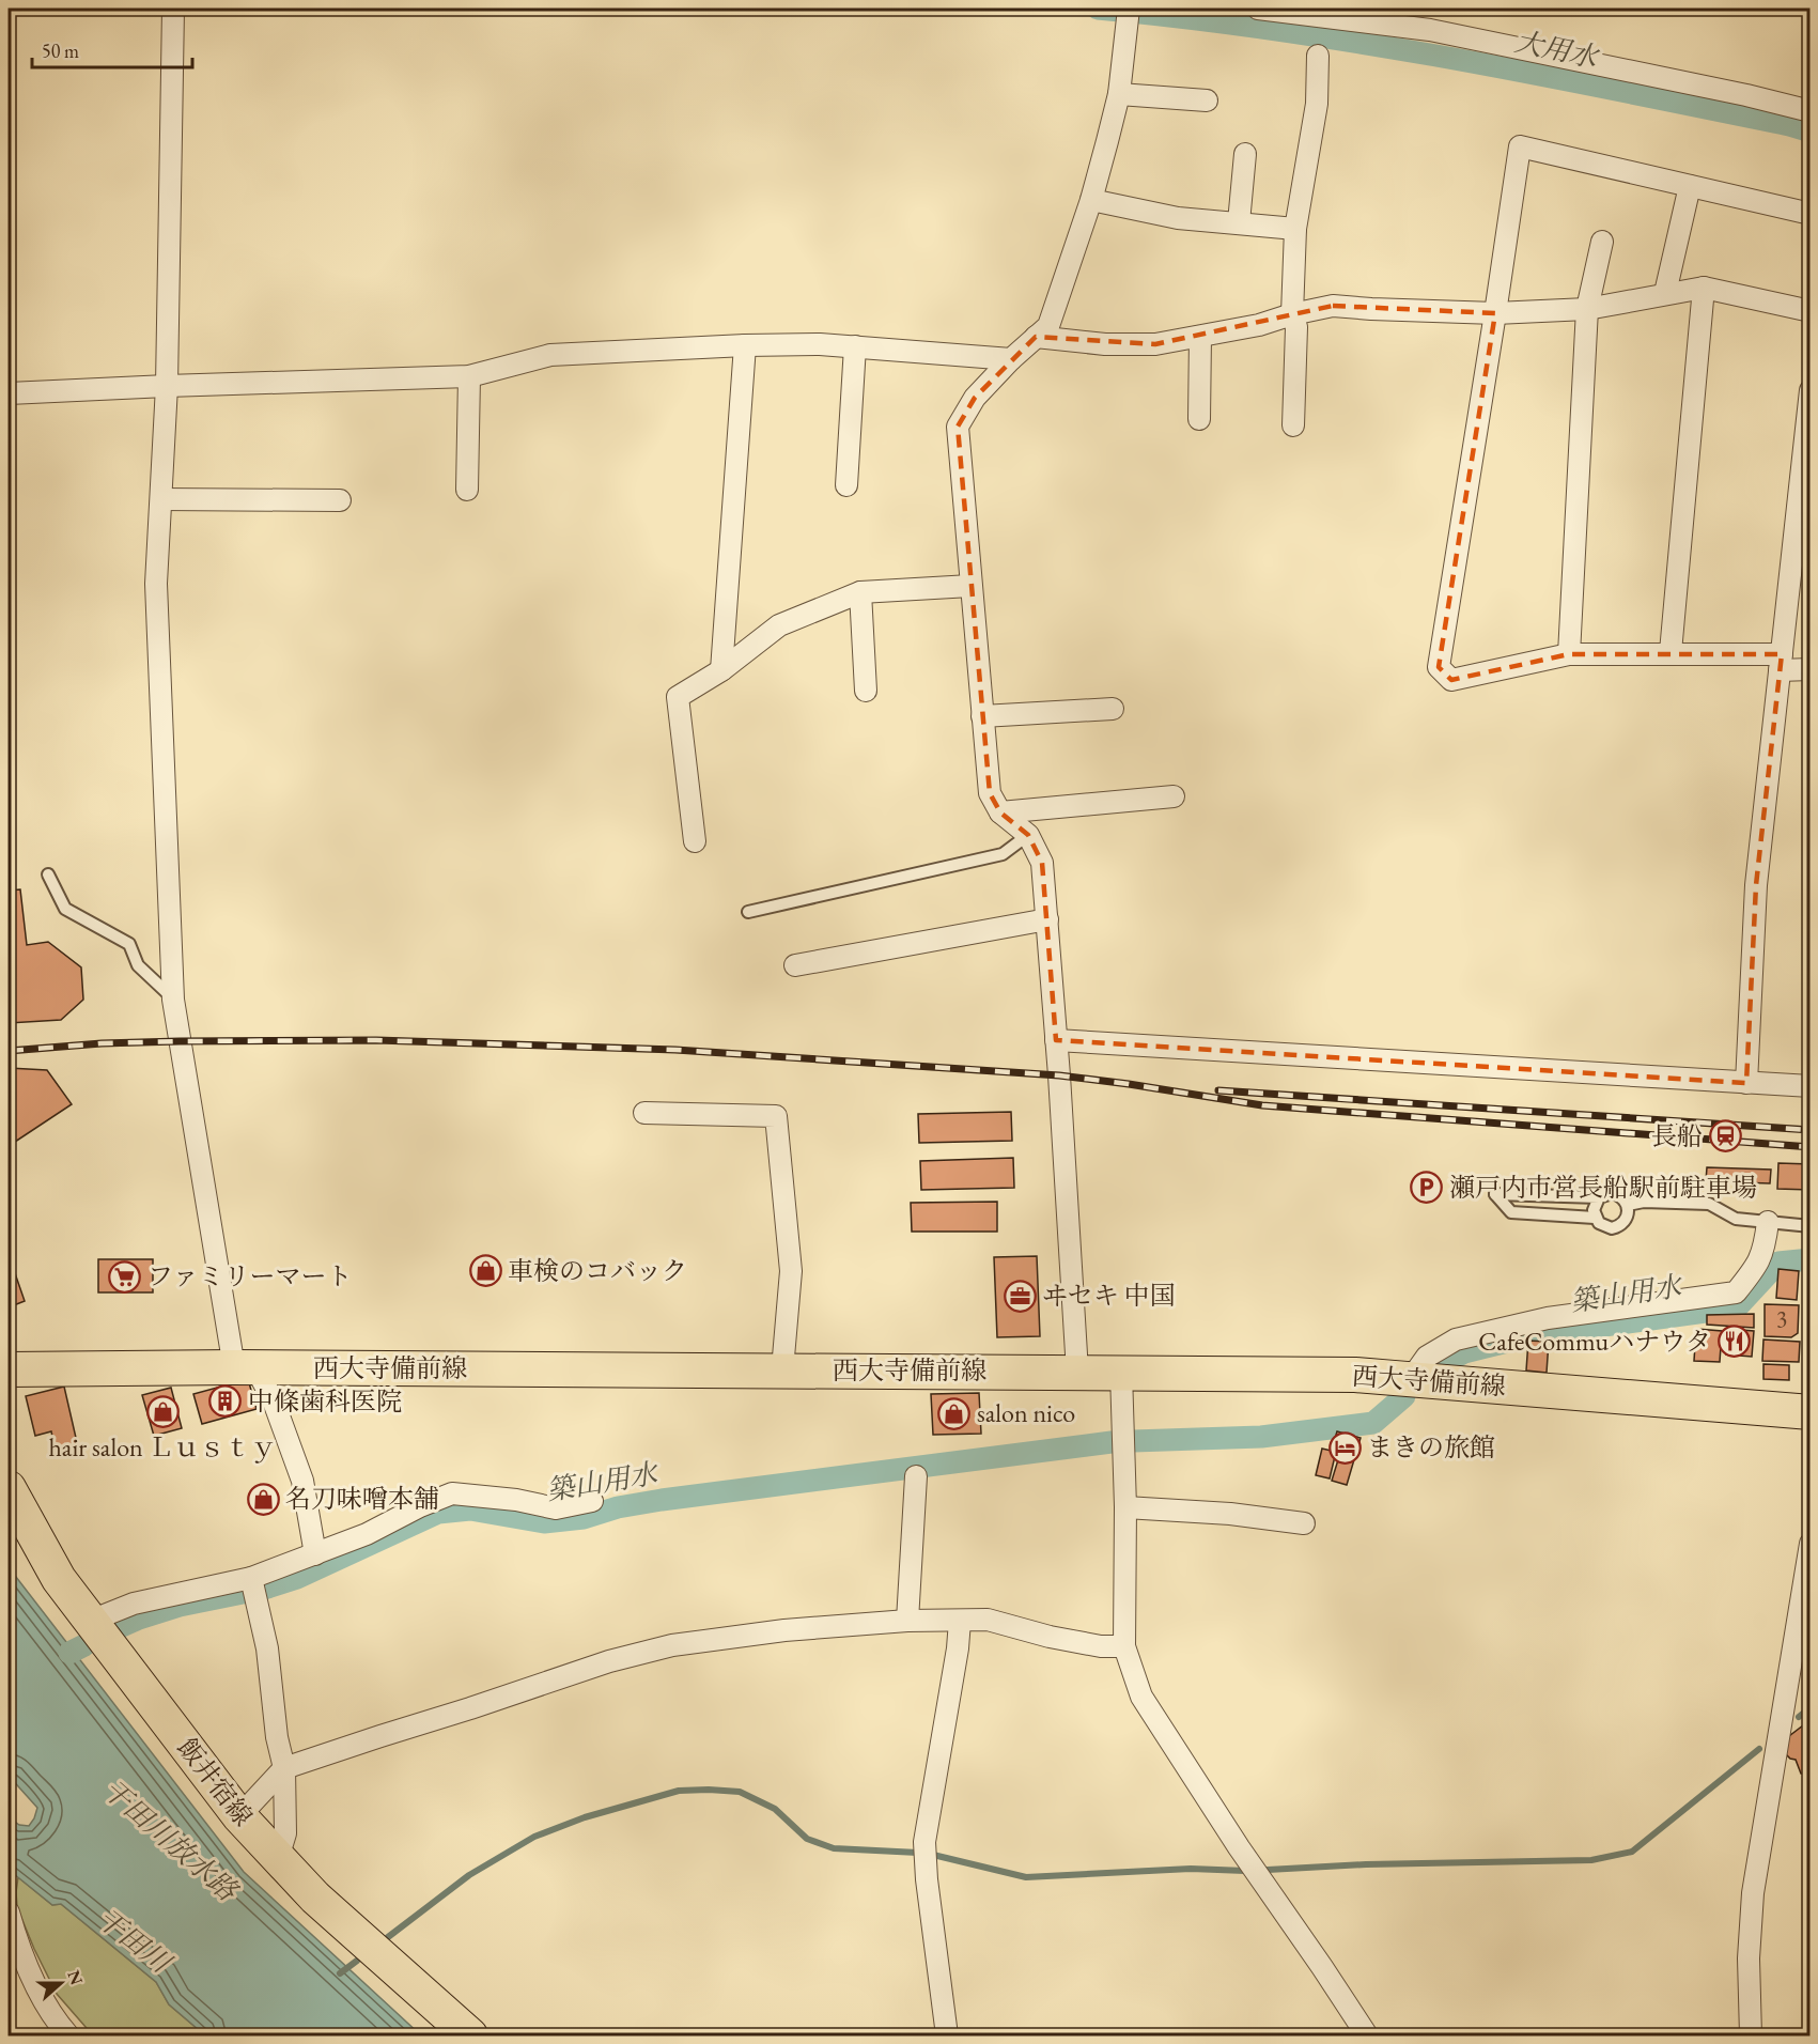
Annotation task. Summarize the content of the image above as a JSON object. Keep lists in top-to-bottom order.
{
  "streets": {
    "main road": ["西大寺備前線", "飯井宿線"]
  },
  "water": [
    "大用水",
    "築山用水",
    "干田川放水路",
    "干田川"
  ],
  "places": {
    "station": ["長船"],
    "parking": ["瀬戸内市営長船駅前駐車場"],
    "shop": [
      "車検のコバック",
      "hair salon Ｌｕｓｔｙ",
      "salon nico",
      "名刀味噌本舗"
    ],
    "supermarket": ["ファミリーマート"],
    "office": ["ヰセキ 中国"],
    "restaurant": ["CafeCommuハナウタ"],
    "building": ["中條歯科医院"],
    "hotel": ["まきの旅館"]
  },
  "house_numbers": ["3"],
  "scale_bar": "50 m",
  "north": "right"
}
